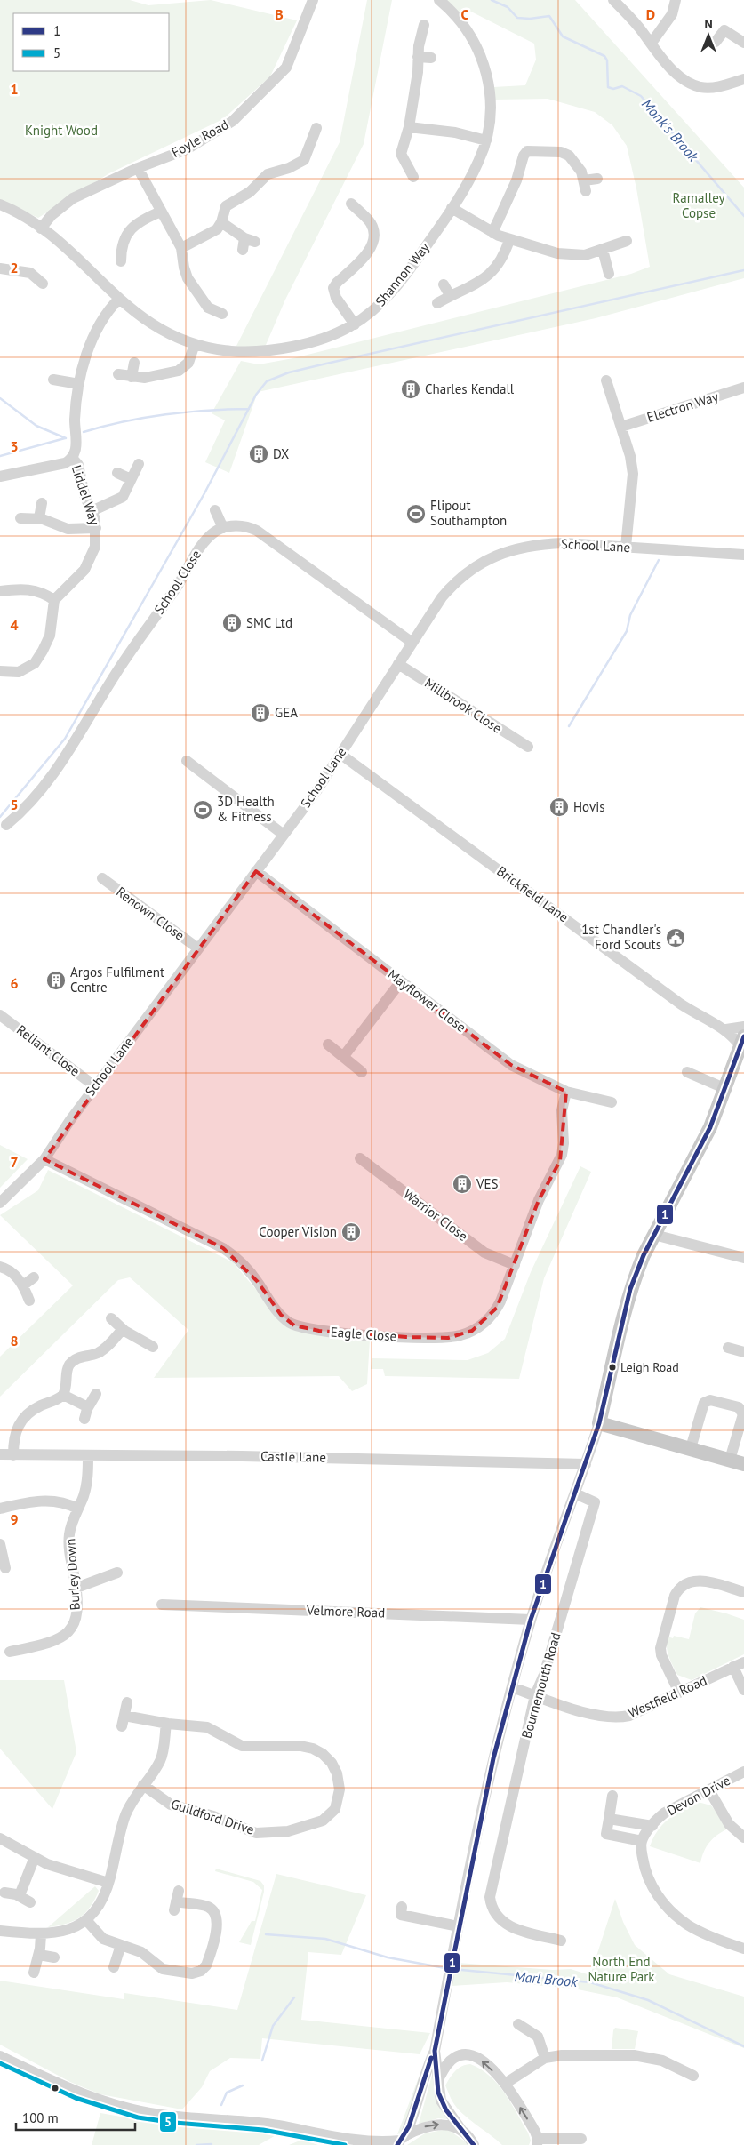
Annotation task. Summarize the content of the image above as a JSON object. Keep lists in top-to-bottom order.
{
  "streets": {
    "main road": ["Bournemouth Road"],
    "street": [
      "Foyle Road",
      "Shannon Way",
      "Electron Way",
      "Liddel Way",
      "School Lane",
      "School Close",
      "Millbrook Close",
      "Brickfield Lane",
      "Renown Close",
      "Mayflower Close",
      "Reliant Close",
      "Warrior Close",
      "Eagle Close",
      "Castle Lane",
      "Burley Down",
      "Velmore Road",
      "Westfield Road",
      "Devon Drive",
      "Guildford Drive"
    ]
  },
  "crossings": [
    ["Foyle Road", "Shannon Way"],
    ["School Lane", "Millbrook Close"],
    ["School Lane", "Brickfield Lane"],
    ["School Lane", "Renown Close"],
    ["School Lane", "Mayflower Close"],
    ["School Lane", "Reliant Close"],
    ["School Lane", "Eagle Close"],
    ["Brickfield Lane", "Bournemouth Road"],
    ["Mayflower Close", "Eagle Close"],
    ["Warrior Close", "Eagle Close"],
    ["Castle Lane", "Burley Down"],
    ["Castle Lane", "Bournemouth Road"],
    ["Velmore Road", "Bournemouth Road"],
    ["Bournemouth Road", "Westfield Road"]
  ],
  "water": ["Monk's Brook", "Marl Brook"],
  "parks": ["Knight Wood", "Ramalley Copse", "North End Nature Park"],
  "places": {
    "building": [
      "Charles Kendall",
      "DX",
      "SMC Ltd",
      "GEA",
      "Hovis",
      "Argos Fulfilment Centre",
      "VES",
      "Cooper Vision"
    ],
    "sports": ["Flipout Southampton", "3D Health & Fitness"],
    "public building": ["1st Chandler's Ford Scouts"],
    "other": ["Leigh Road"]
  },
  "lines": ["transit line 1", "transit line 5"],
  "legend": ["1", "5"],
  "scale_bar": "100 m",
  "north": "top",
  "grid": {
    "columns": ["B", "C", "D"],
    "rows": [
      "1",
      "2",
      "3",
      "4",
      "5",
      "6",
      "7",
      "8",
      "9"
    ]
  }
}
